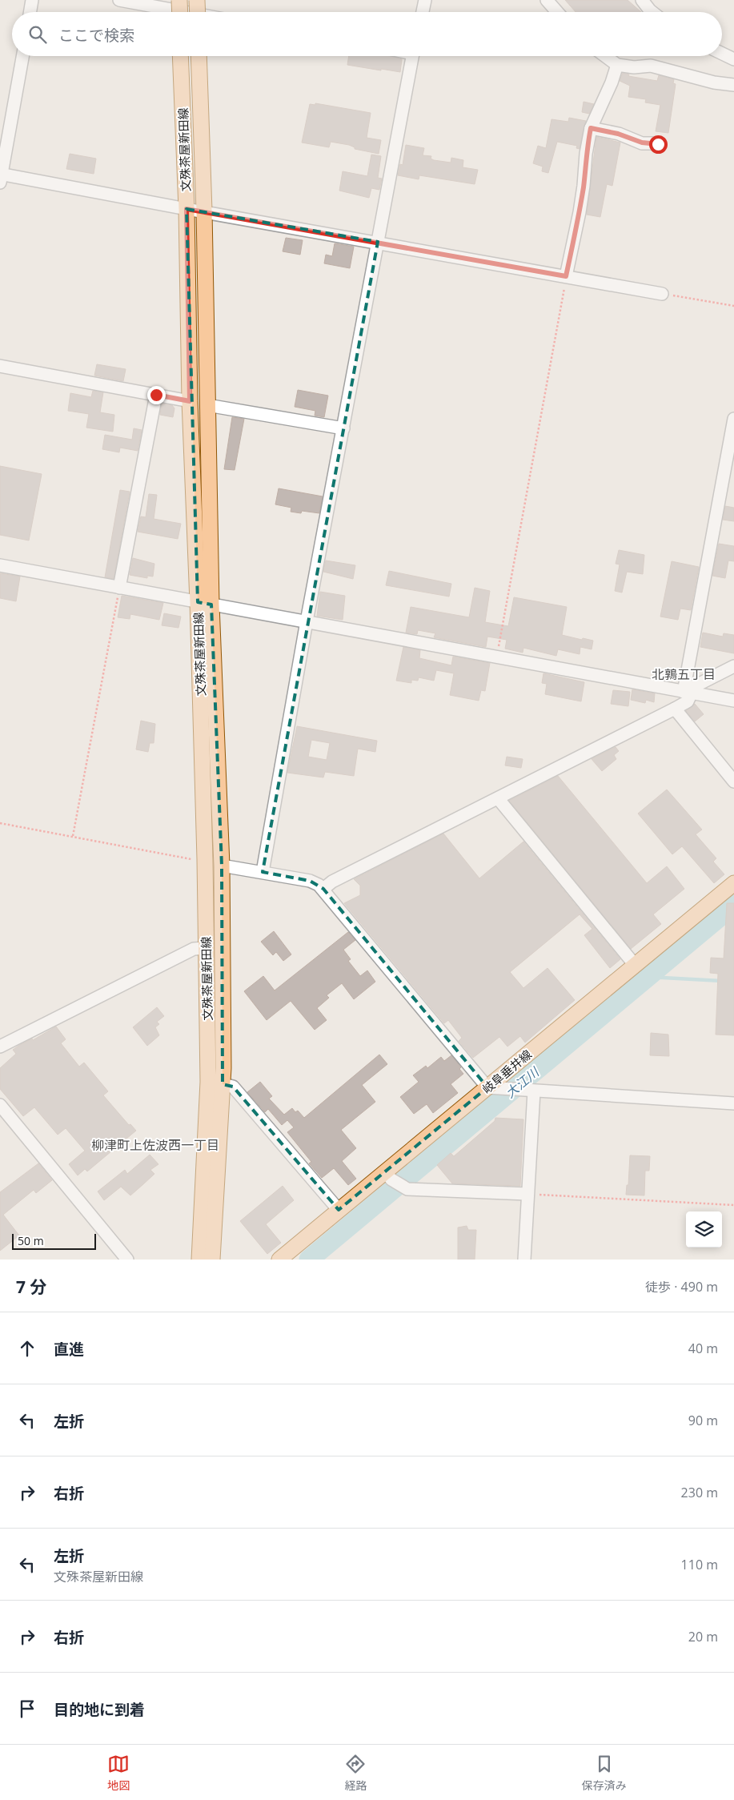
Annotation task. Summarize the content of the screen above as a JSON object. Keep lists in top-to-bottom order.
{
  "streets": {
    "main road": ["文殊茶屋新田線", "岐阜垂井線"]
  },
  "districts": ["北鶉五丁目", "柳津町上佐波西一丁目"],
  "water": ["大江川"],
  "scale_bar": "50 m",
  "page": {
    "search": "ここで検索",
    "scale": "50 m",
    "heading": ["7 分", "徒歩 · 490 m"],
    "list": [
      ["直進", "40 m"],
      ["左折", "90 m"],
      ["右折", "230 m"],
      ["左折", "文殊茶屋新田線", "110 m"],
      ["右折", "20 m"],
      "目的地に到着"
    ],
    "nav": ["地図", "経路", "保存済み"]
  }
}
